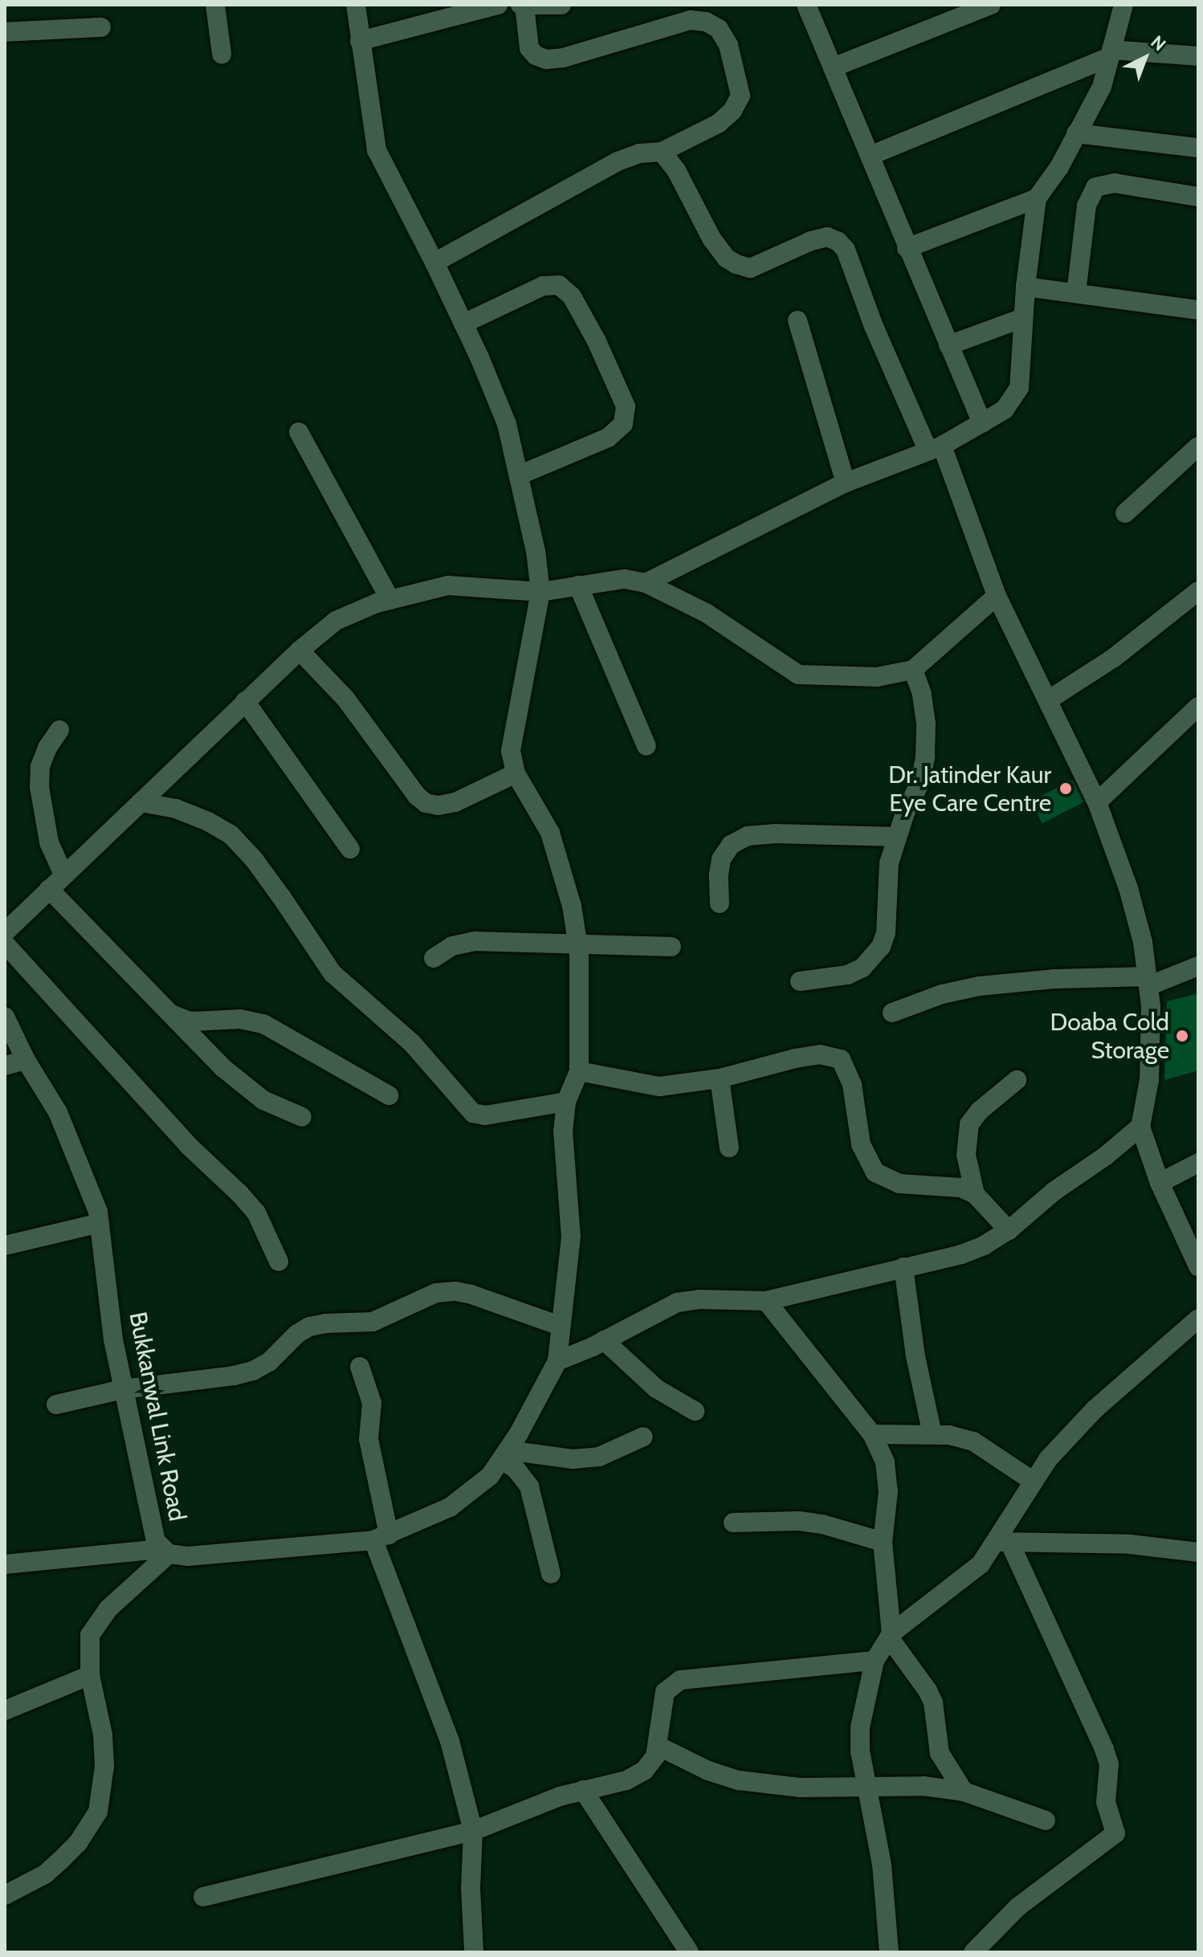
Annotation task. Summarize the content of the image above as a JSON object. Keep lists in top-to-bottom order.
{
  "streets": {
    "street": ["Bukkanwal Link Road"]
  },
  "places": ["Dr. Jatinder Kaur Eye Care Centre", "Doaba Cold Storage"],
  "north": "top right"
}
